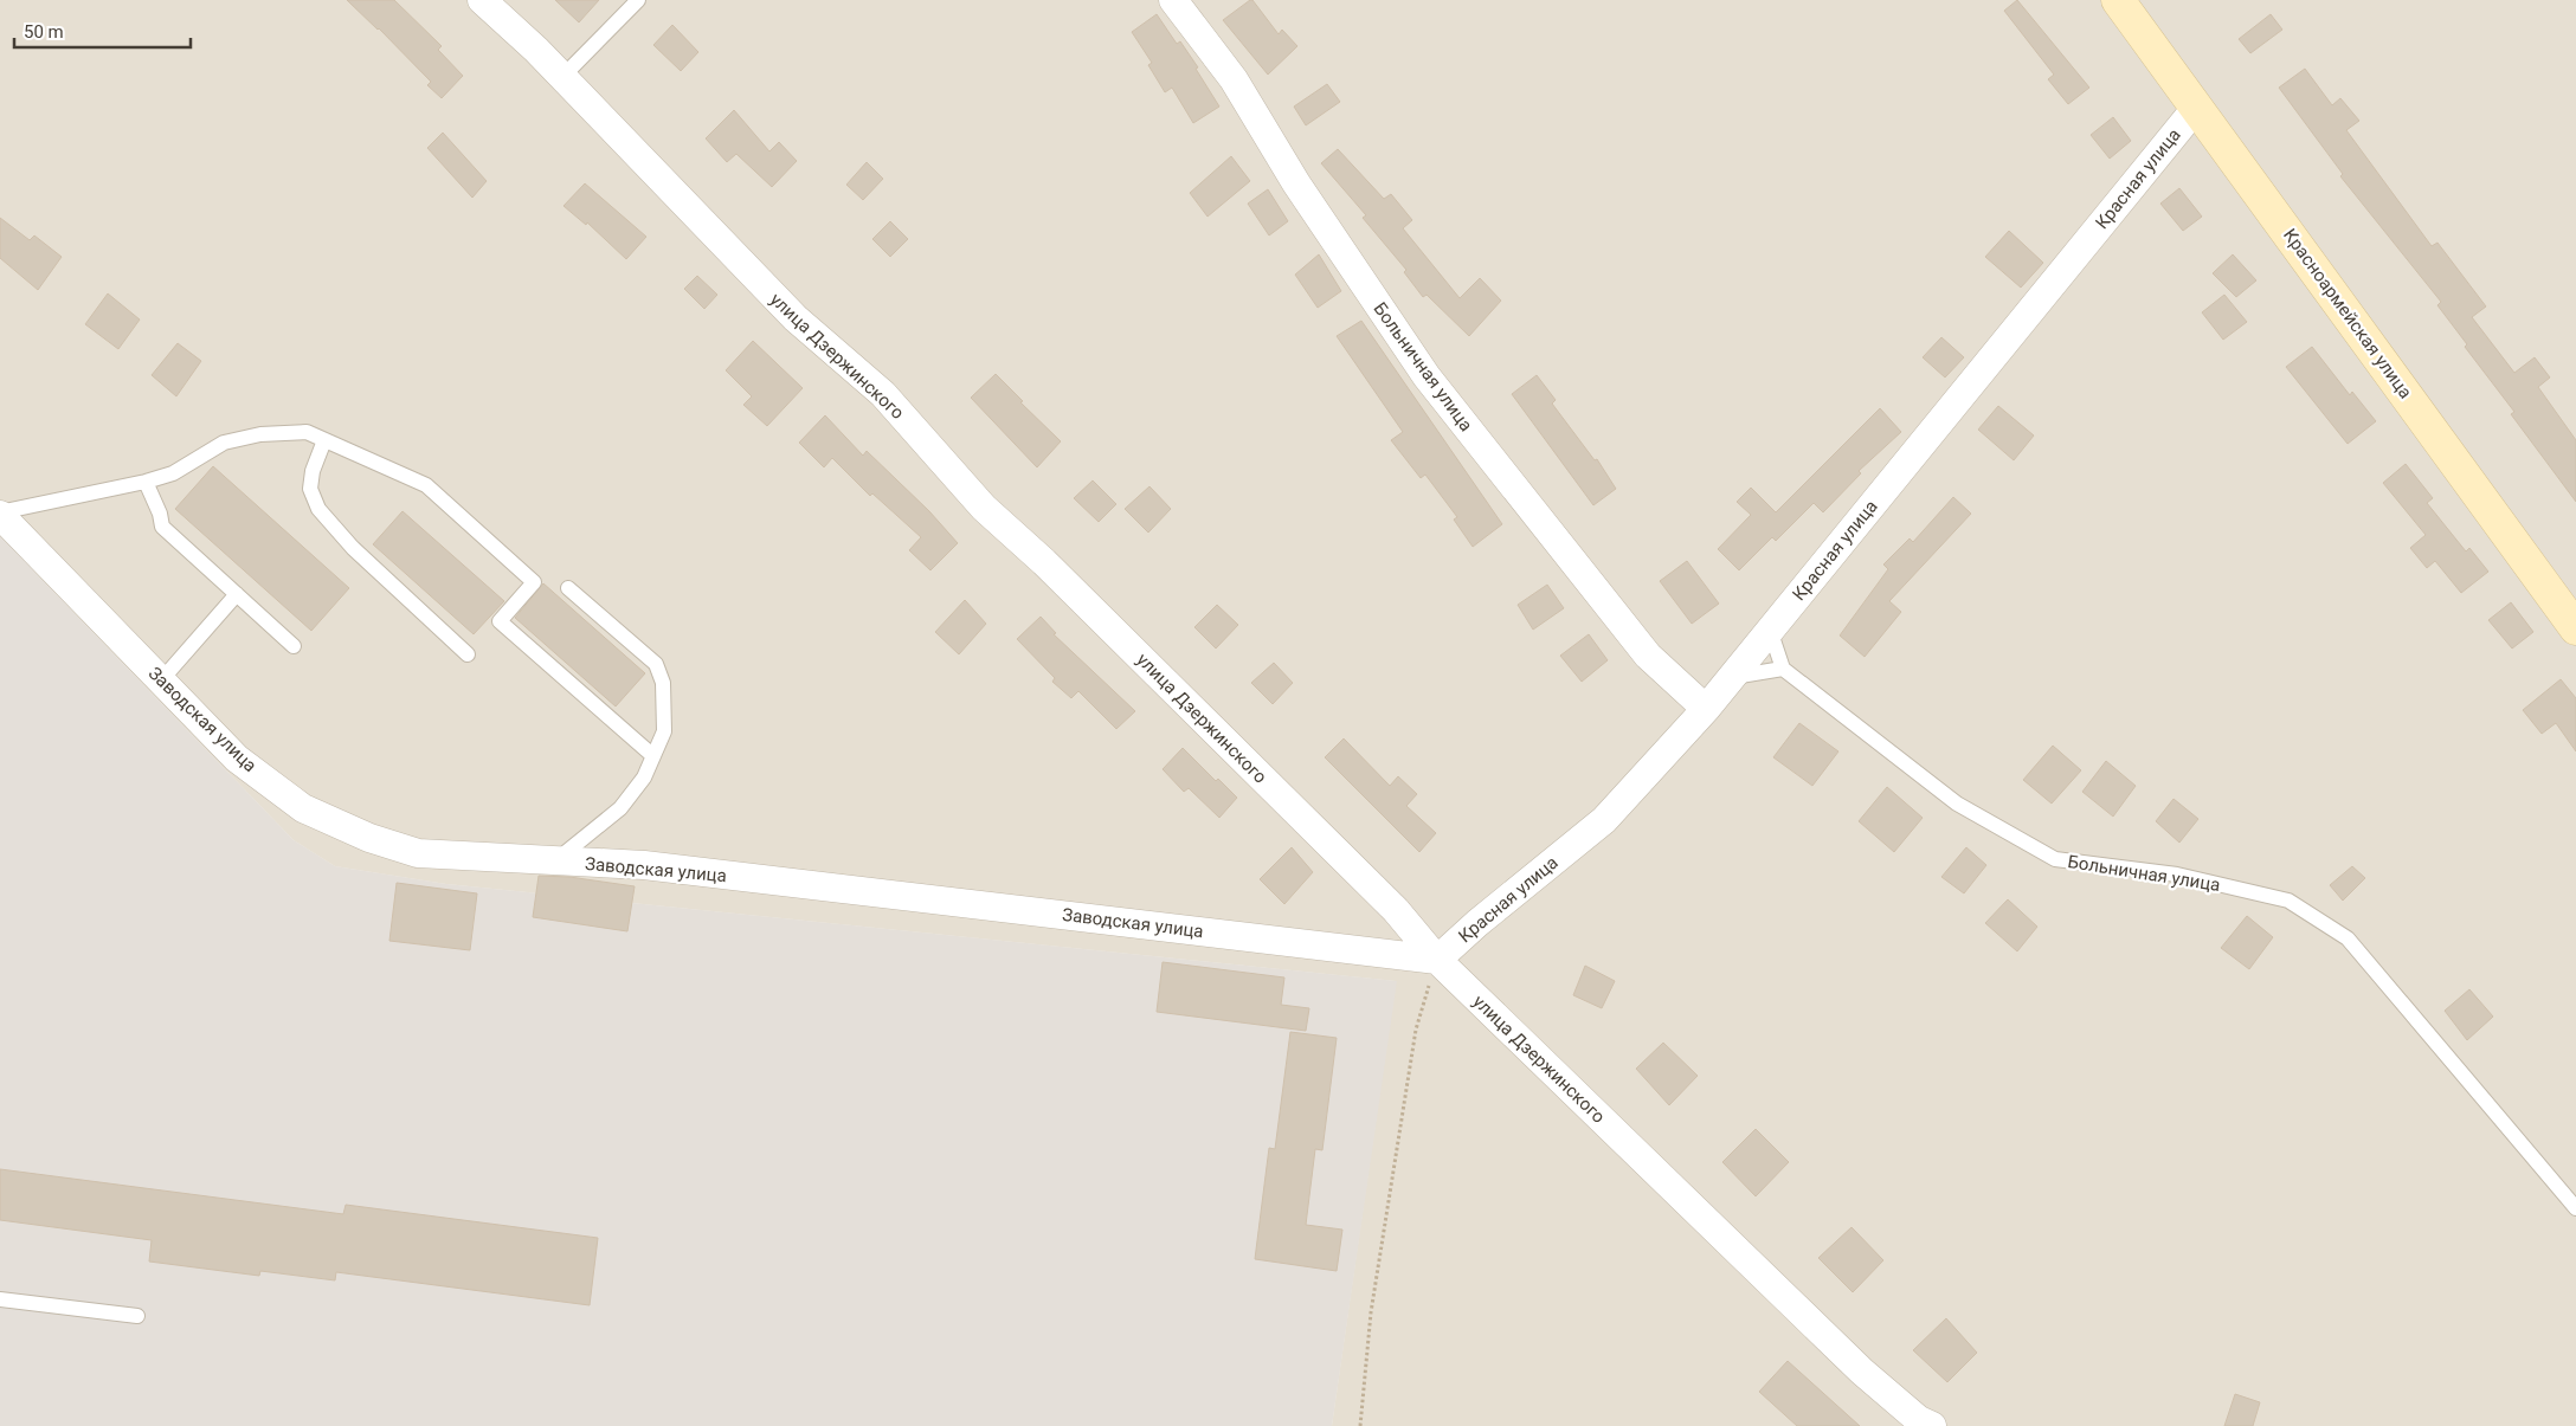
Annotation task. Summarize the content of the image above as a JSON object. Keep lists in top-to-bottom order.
{
  "streets": {
    "main road": ["Красноармейская улица"],
    "street": [
      "Красная улица",
      "улица Дзержинского",
      "Больничная улица",
      "Заводская улица"
    ]
  },
  "crossings": [
    ["Красная улица", "Красноармейская улица"],
    ["Красная улица", "улица Дзержинского"],
    ["Красная улица", "Больничная улица"],
    ["Красная улица", "Заводская улица"],
    ["улица Дзержинского", "Заводская улица"]
  ],
  "scale_bar": "50 m"
}
